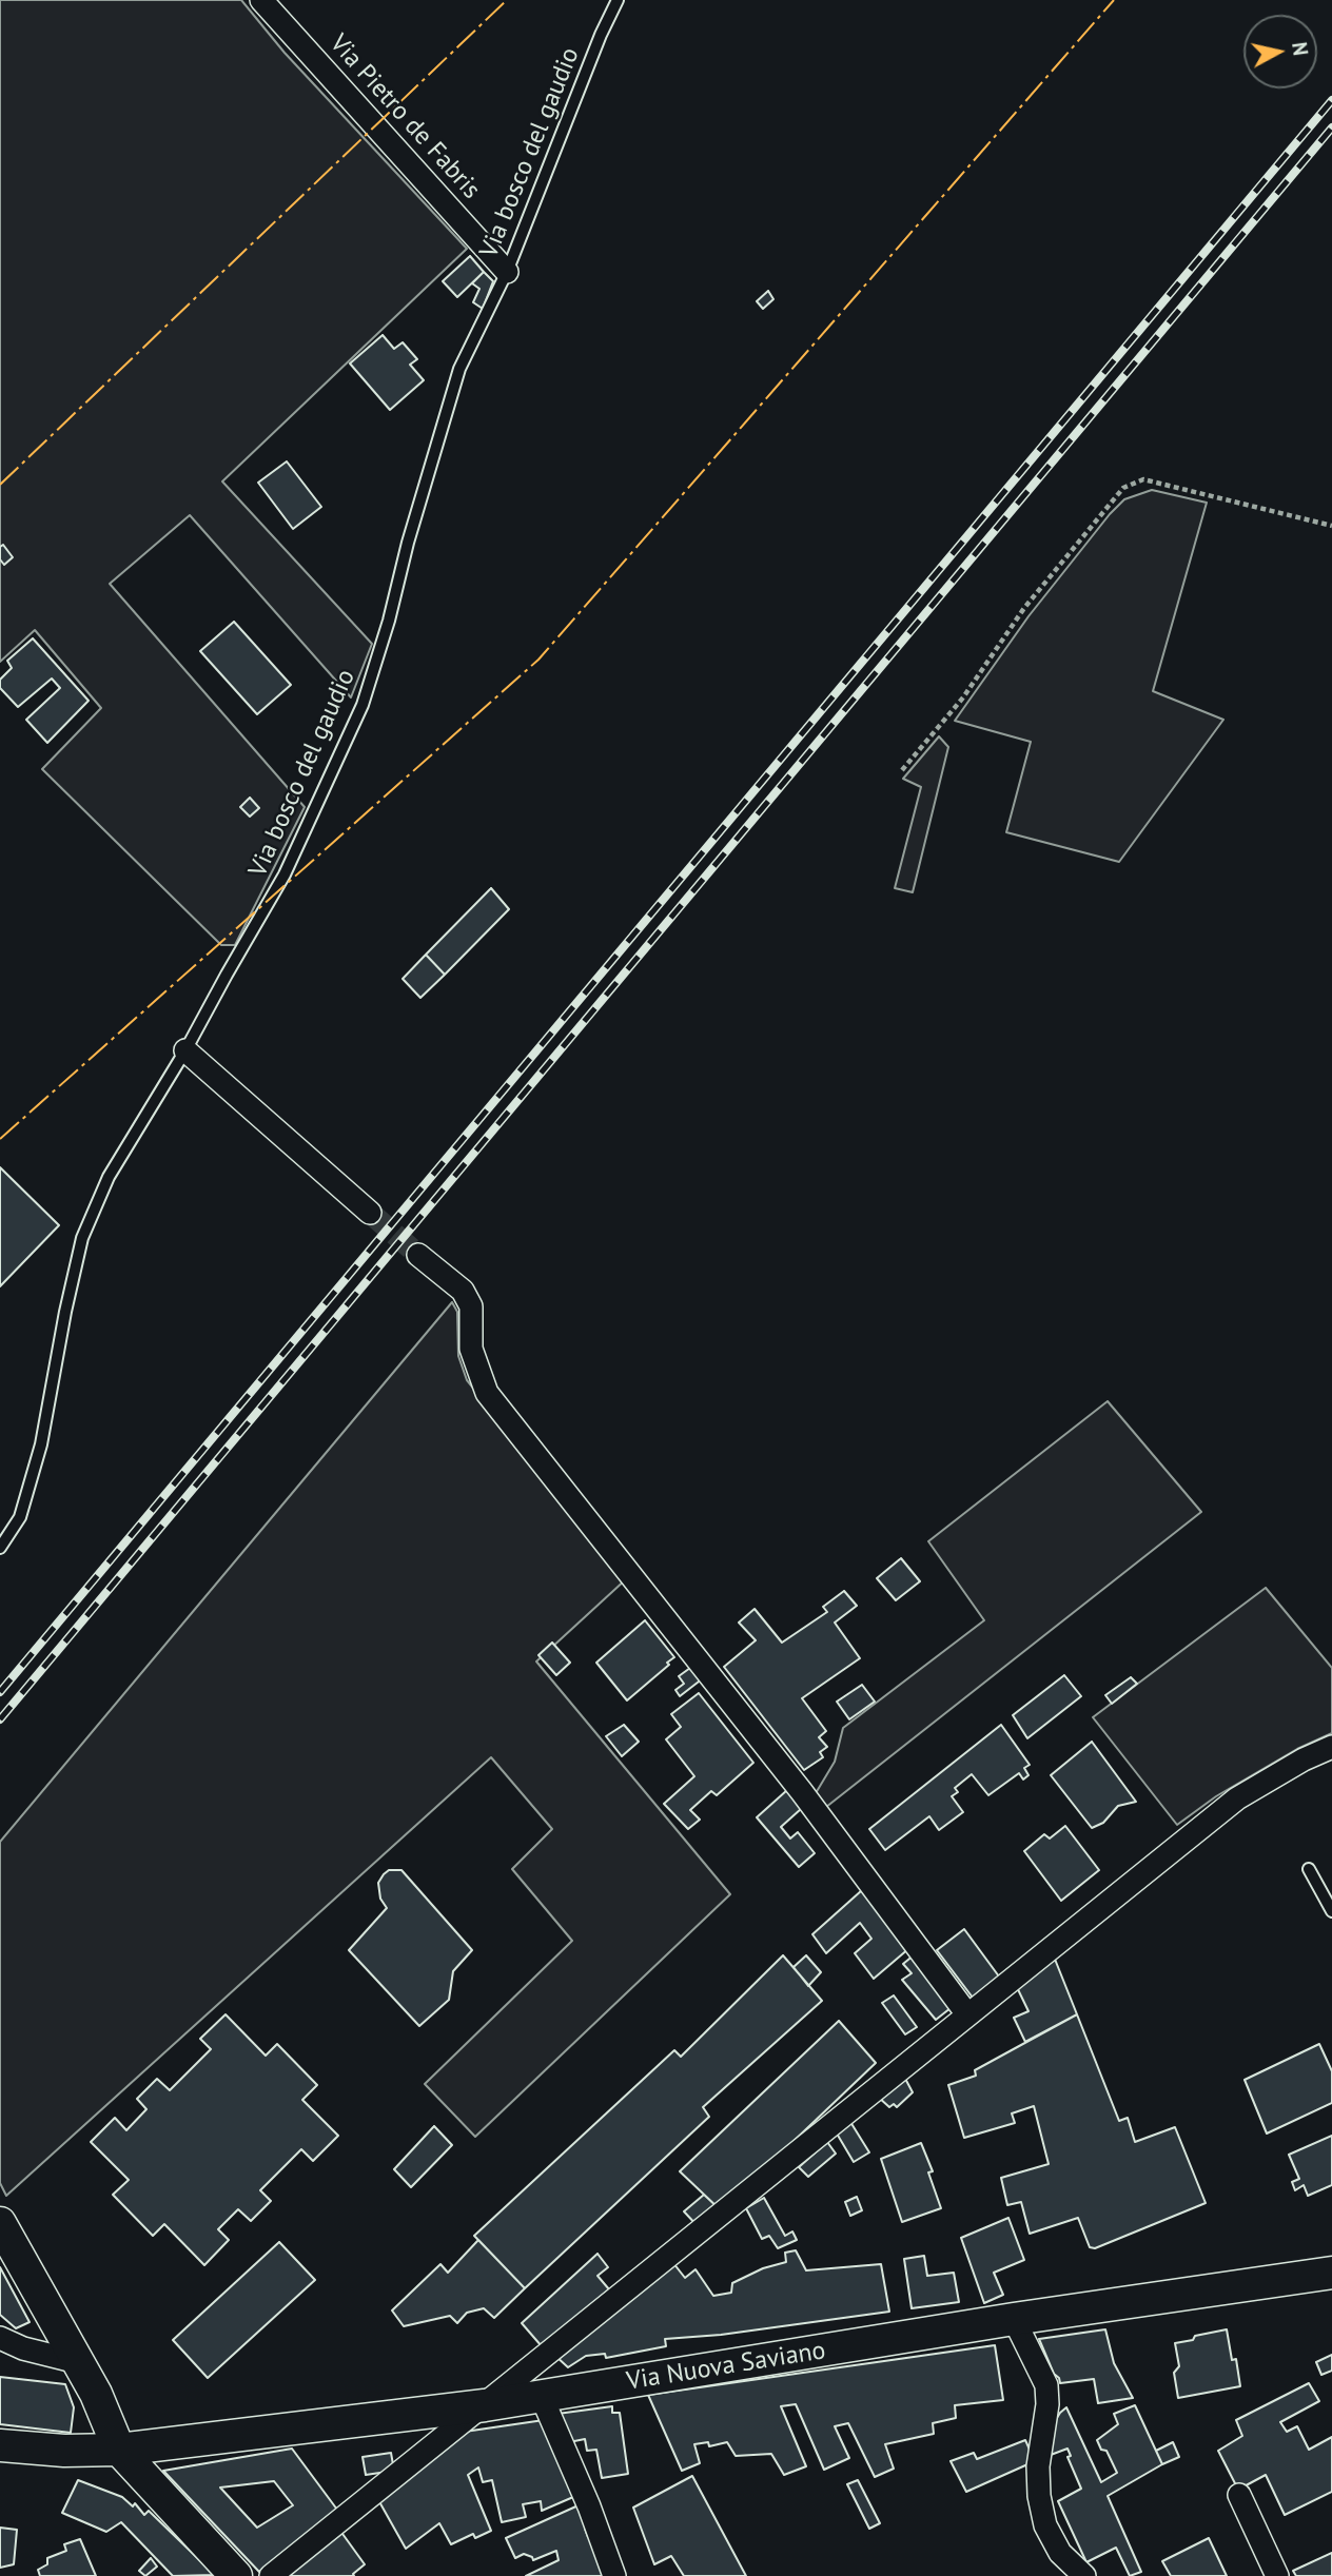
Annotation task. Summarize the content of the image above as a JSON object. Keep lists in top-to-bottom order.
{
  "streets": {
    "main road": ["Via Nuova Saviano"],
    "street": ["Via Pietro de Fabris"],
    "lane": ["Via bosco del gaudio"]
  },
  "crossings": [
    ["Via Pietro de Fabris", "Via bosco del gaudio"]
  ],
  "north": "right"
}
